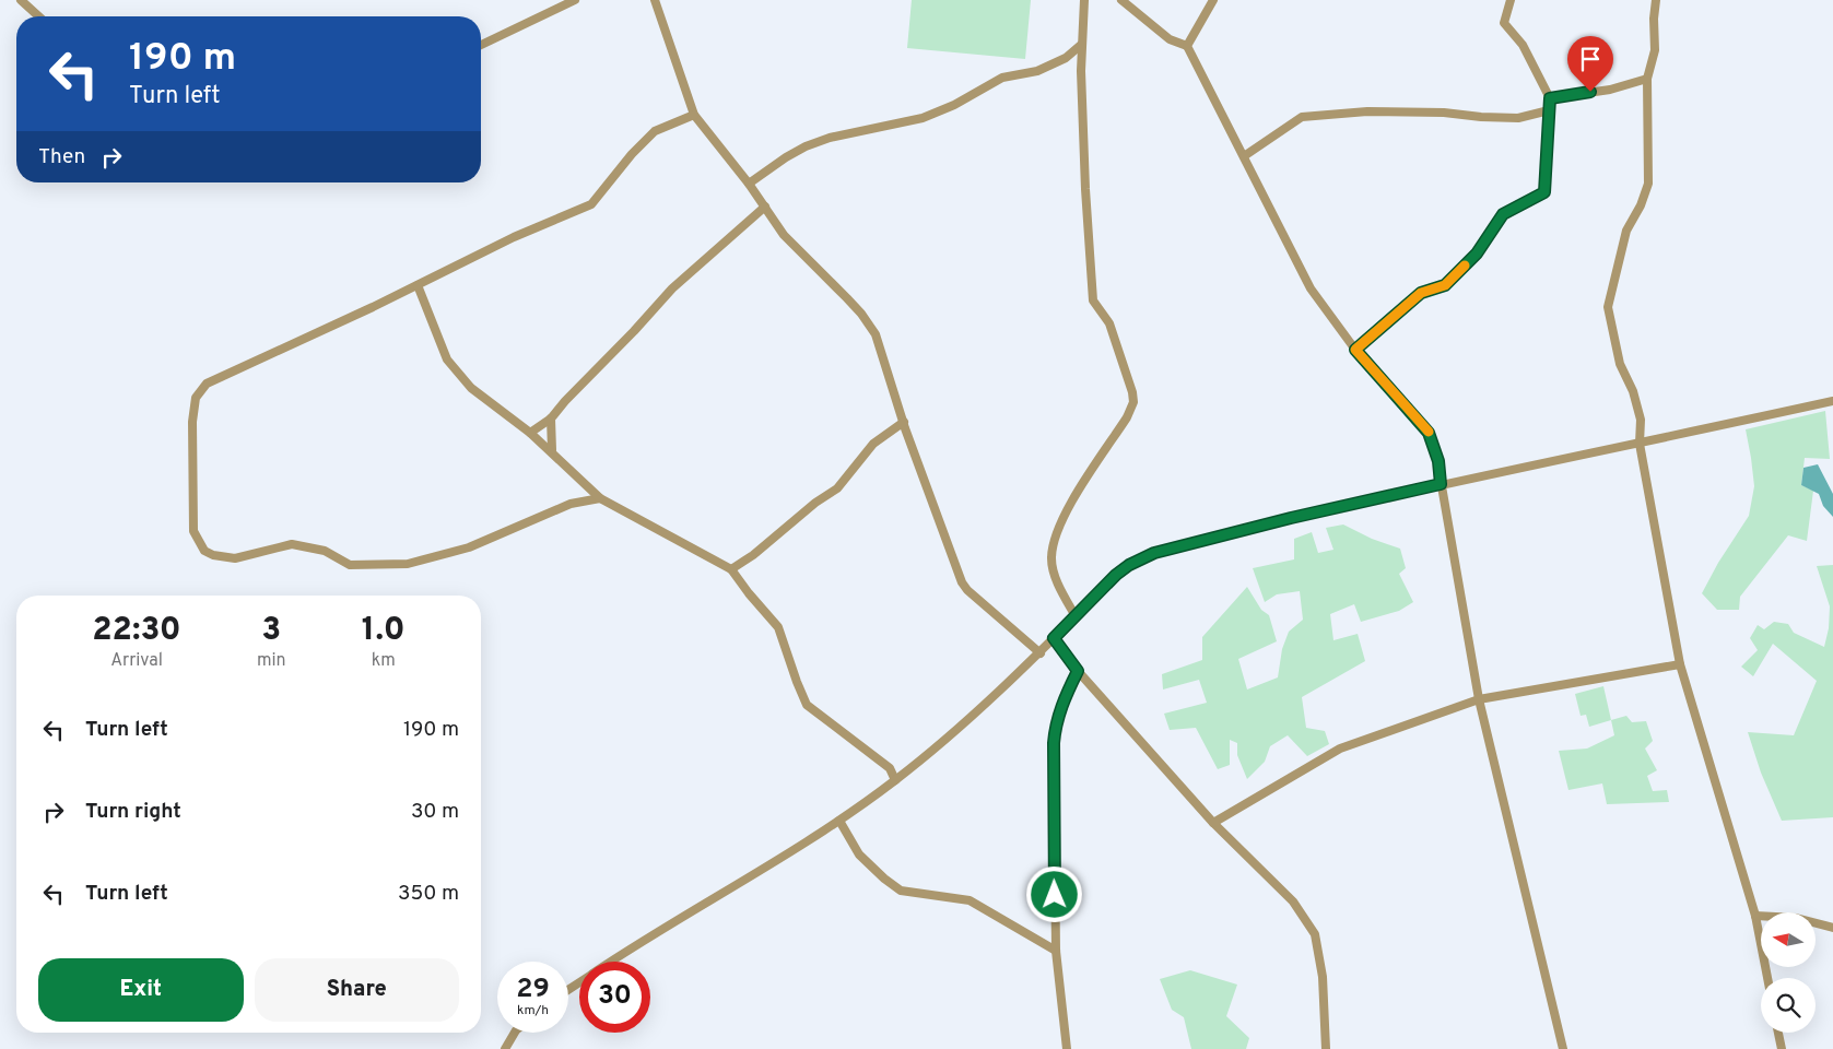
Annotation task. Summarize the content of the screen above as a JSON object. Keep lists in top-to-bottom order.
{
  "north": "left",
  "page": {
    "turn": ["190 m", "Turn left"],
    "then": "Then",
    "eta": [
      "22:30",
      "Arrival",
      "3",
      "min",
      "1.0",
      "km"
    ],
    "list": [
      {
        "name": "Turn left",
        "value": "190 m"
      },
      {
        "name": "Turn right",
        "value": "30 m"
      },
      {
        "name": "Turn left",
        "value": "350 m"
      }
    ],
    "buttons": ["Exit", "Share"],
    "speed": "29 km/h",
    "limit": "30"
  }
}
